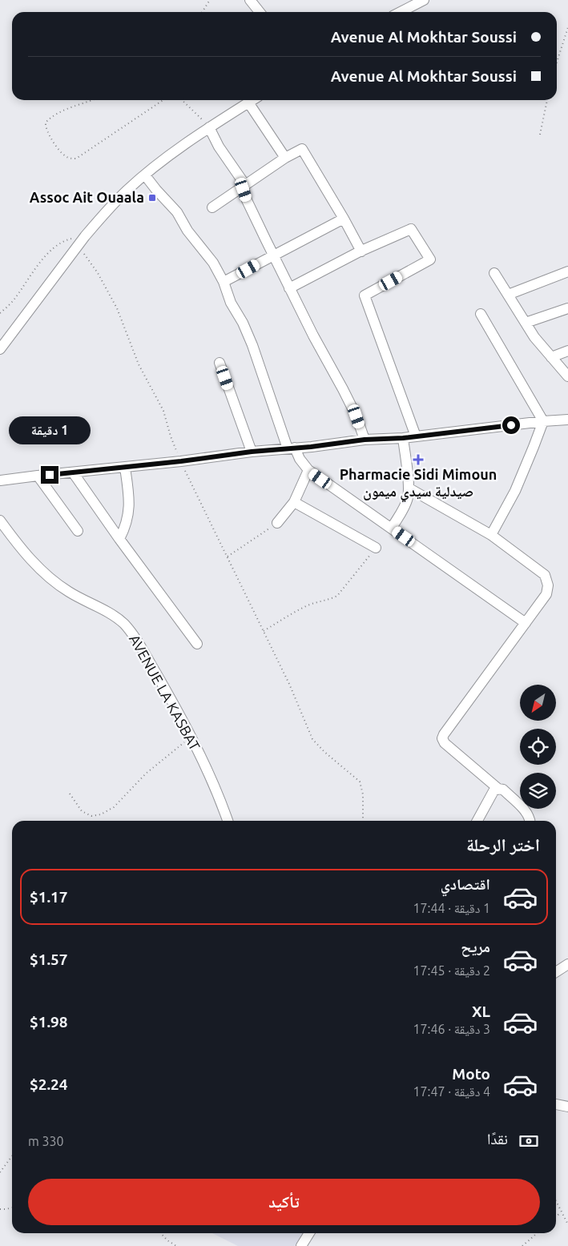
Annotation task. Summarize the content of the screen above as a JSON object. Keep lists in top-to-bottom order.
{
  "streets": {
    "street": ["AVENUE LA KASBAT"]
  },
  "places": {
    "transit": ["Assoc Ait Ouaala"],
    "health": ["Pharmacie Sidi Mimoun صيدلية سيدي ميمون"]
  },
  "north": "bottom left",
  "page": {
    "banner": ["Avenue Al Mokhtar Soussi", "Avenue Al Mokhtar Soussi"],
    "bubble": "1 دقيقة",
    "heading": "اختر الرحلة",
    "list": [
      {
        "name": "اقتصادي",
        "note": "1 دقيقة · 17:44",
        "value": "$1.17"
      },
      {
        "name": "مريح",
        "note": "2 دقيقة · 17:45",
        "value": "$1.57"
      },
      {
        "name": "XL",
        "note": "3 دقيقة · 17:46",
        "value": "$1.98"
      },
      {
        "name": "Moto",
        "note": "4 دقيقة · 17:47",
        "value": "$2.24"
      }
    ],
    "pay": ["نقدًا", "330 m"],
    "buttons": "تأكيد"
  }
}
